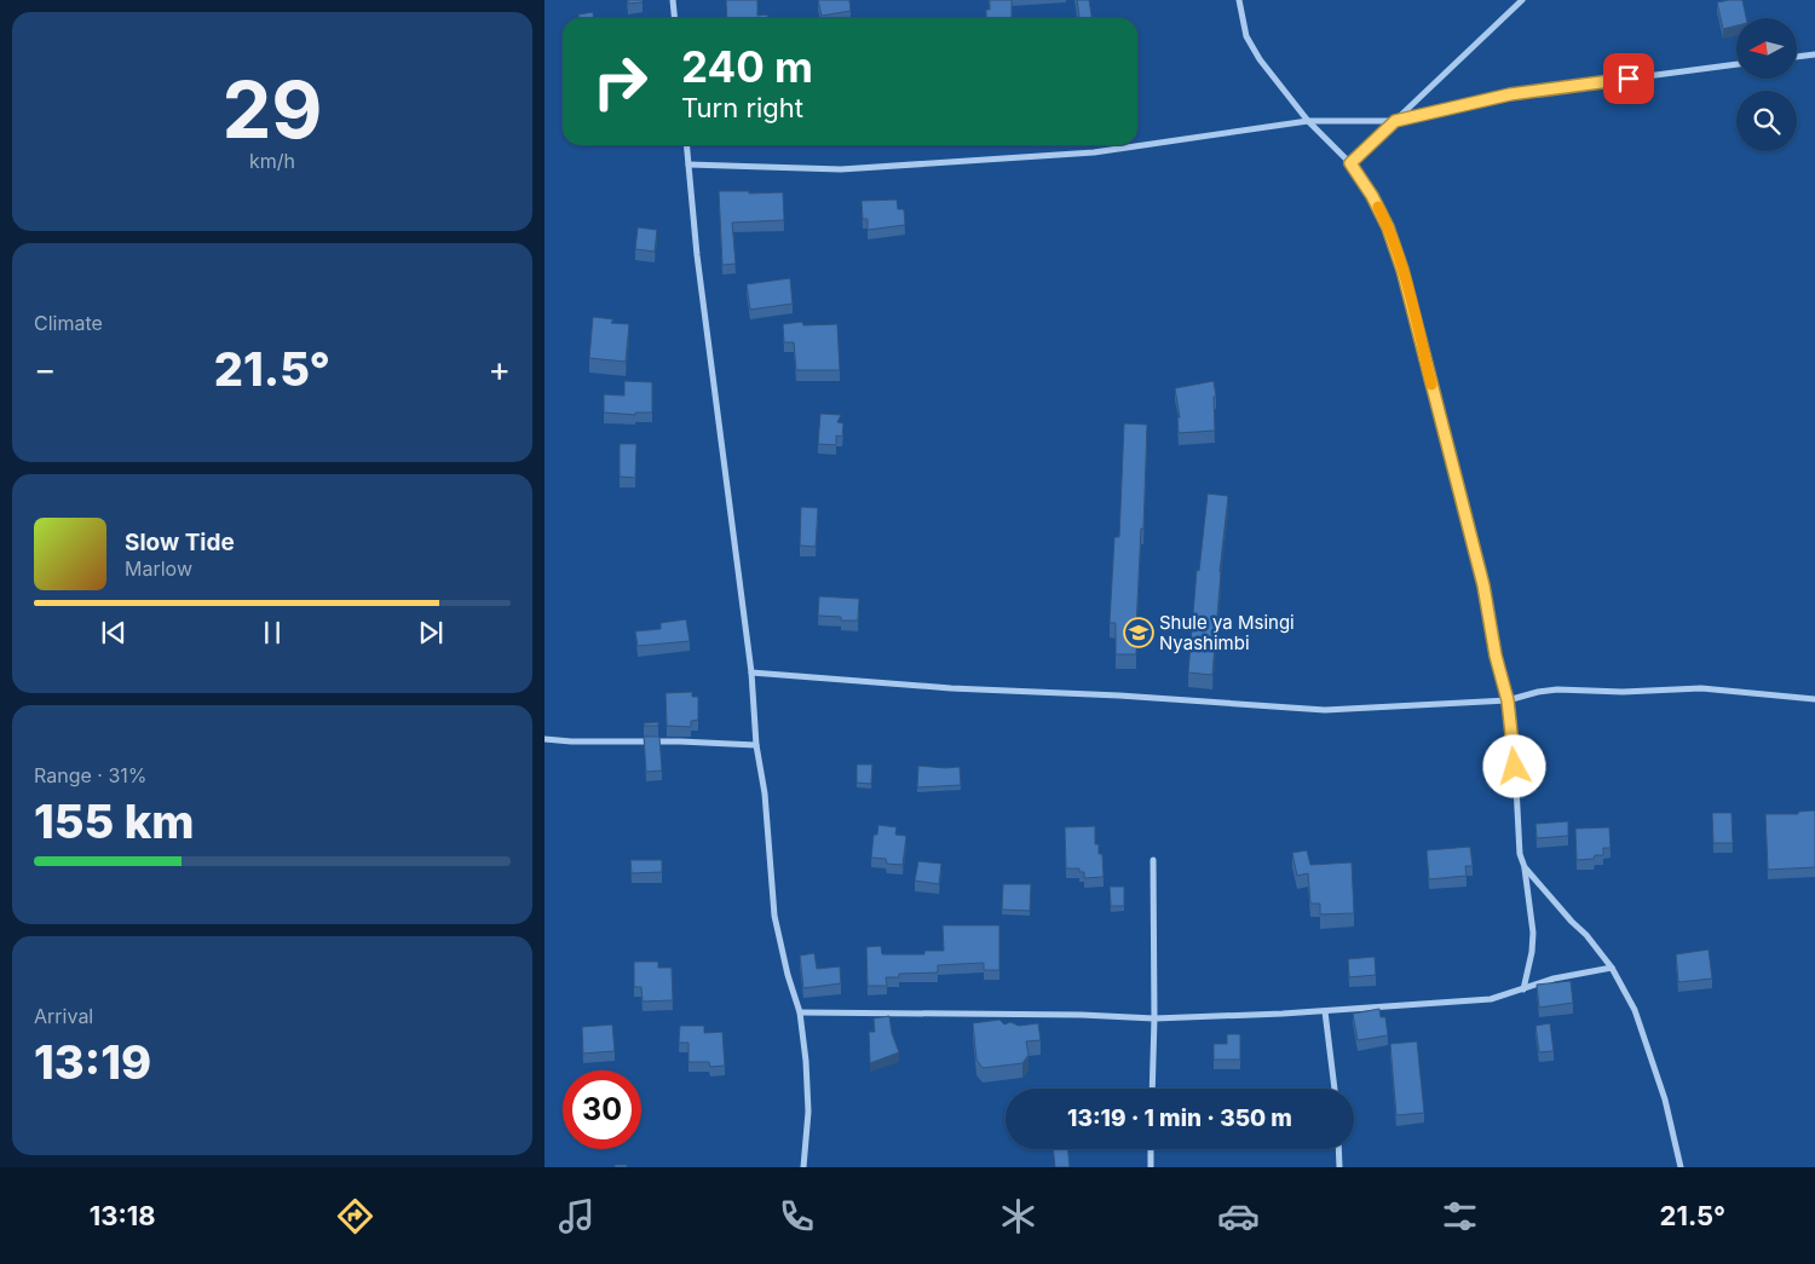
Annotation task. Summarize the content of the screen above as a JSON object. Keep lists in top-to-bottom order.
{
  "places": {
    "school or university": ["Shule ya Msingi Nyashimbi"]
  },
  "north": "left",
  "page": {
    "tile": [
      ["29", "km/h"],
      "Climate",
      ["Range · 31%", "155 km"],
      ["Arrival", "13:19"]
    ],
    "turn": ["240 m", "Turn right"],
    "heat": ["−", "21.5°", "+"],
    "song": ["Slow Tide", "Marlow"],
    "limit": "30",
    "trip": "13:19 · 1 min · 350 m",
    "tabs": ["13:18", "21.5°"]
  }
}
